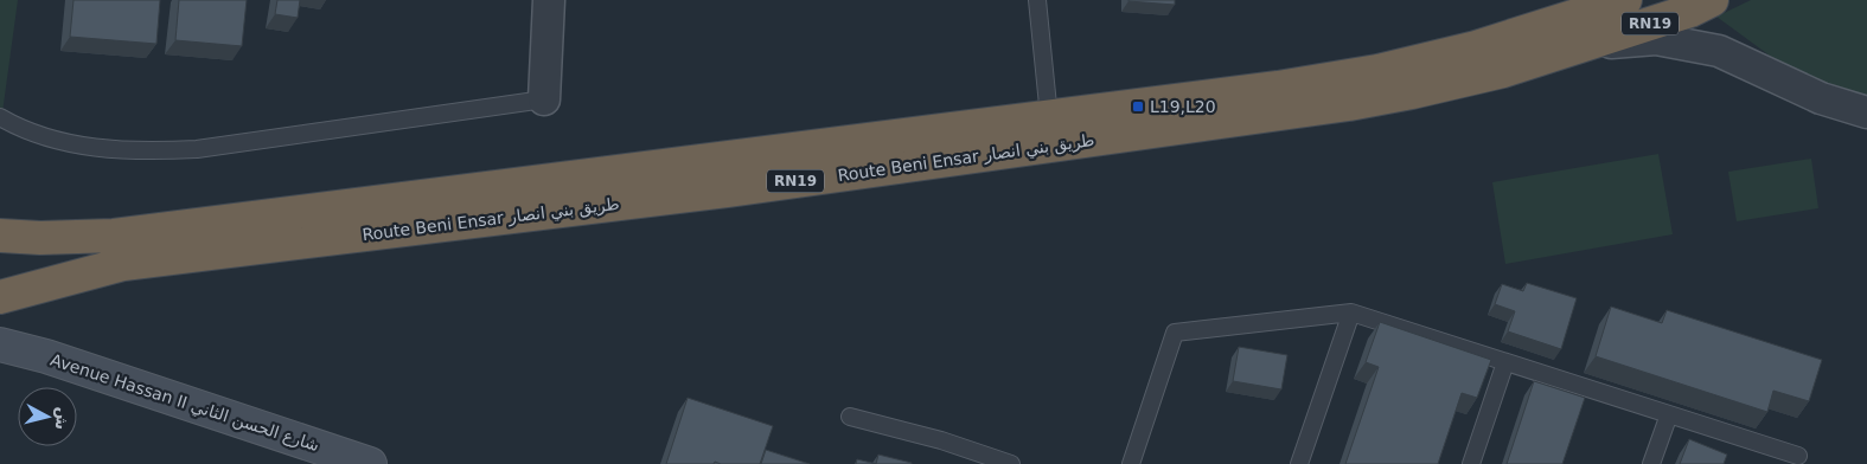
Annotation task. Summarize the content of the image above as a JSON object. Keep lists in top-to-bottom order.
{
  "streets": {
    "highway": ["RN19", "Route Beni Ensar طريق بني انصار"],
    "street": ["Avenue Hassan II شارع الحسن الثاني"]
  },
  "places": {
    "transit": ["L19,L20"]
  },
  "north": "right"
}
